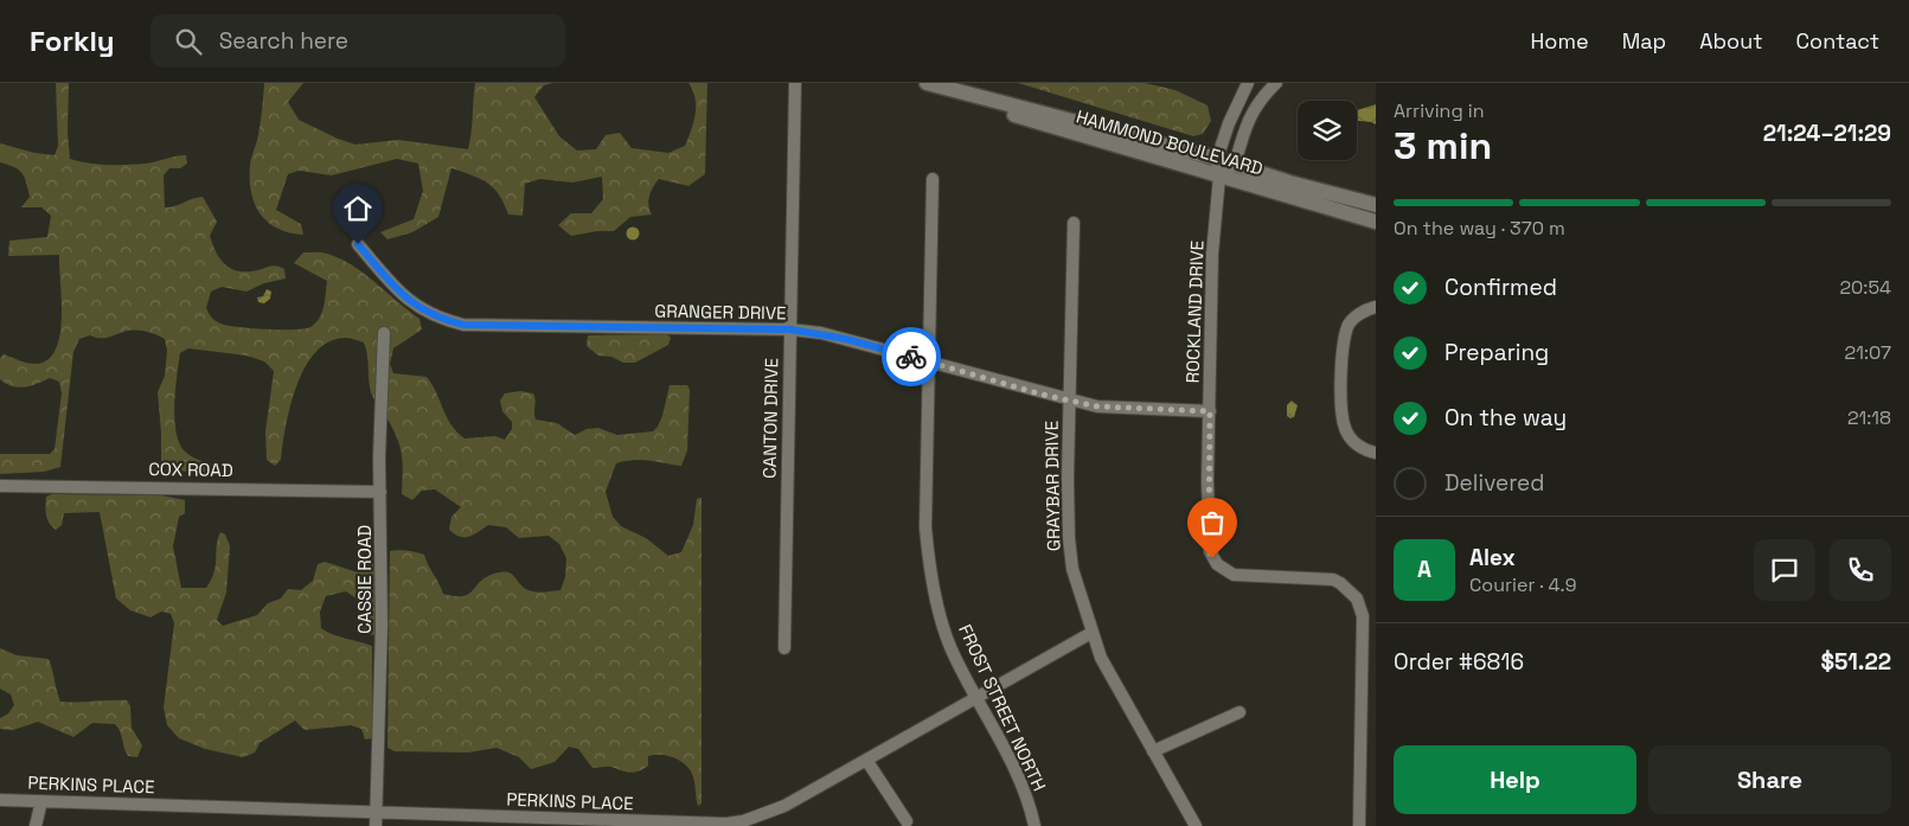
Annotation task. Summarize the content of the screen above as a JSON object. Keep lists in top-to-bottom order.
{
  "streets": {
    "street": [
      "HAMMOND BOULEVARD",
      "GRANGER DRIVE",
      "ROCKLAND DRIVE",
      "CANTON DRIVE",
      "COX ROAD",
      "GRAYBAR DRIVE",
      "CASSIE ROAD",
      "FROST STREET NORTH",
      "PERKINS PLACE"
    ]
  },
  "crossings": [
    ["HAMMOND BOULEVARD", "ROCKLAND DRIVE"],
    ["GRANGER DRIVE", "ROCKLAND DRIVE"],
    ["GRANGER DRIVE", "CANTON DRIVE"],
    ["GRANGER DRIVE", "GRAYBAR DRIVE"],
    ["GRANGER DRIVE", "FROST STREET NORTH"],
    ["COX ROAD", "CASSIE ROAD"],
    ["GRAYBAR DRIVE", "PERKINS PLACE"],
    ["CASSIE ROAD", "PERKINS PLACE"],
    ["FROST STREET NORTH", "PERKINS PLACE"]
  ],
  "page": {
    "header": "Forkly",
    "search": "Search here",
    "nav": [
      "Home",
      "Map",
      "About",
      "Contact"
    ],
    "heading": ["3 min", "Arriving in", "21:24–21:29"],
    "panel": [
      "Alex",
      "Courier · 4.9",
      "Order #6816",
      "$51.22"
    ],
    "bar": "On the way · 370 m",
    "list": [
      ["Confirmed", "20:54"],
      ["Preparing", "21:07"],
      ["On the way", "21:18"],
      "Delivered"
    ],
    "round": "A",
    "buttons": ["Help", "Share"]
  }
}
